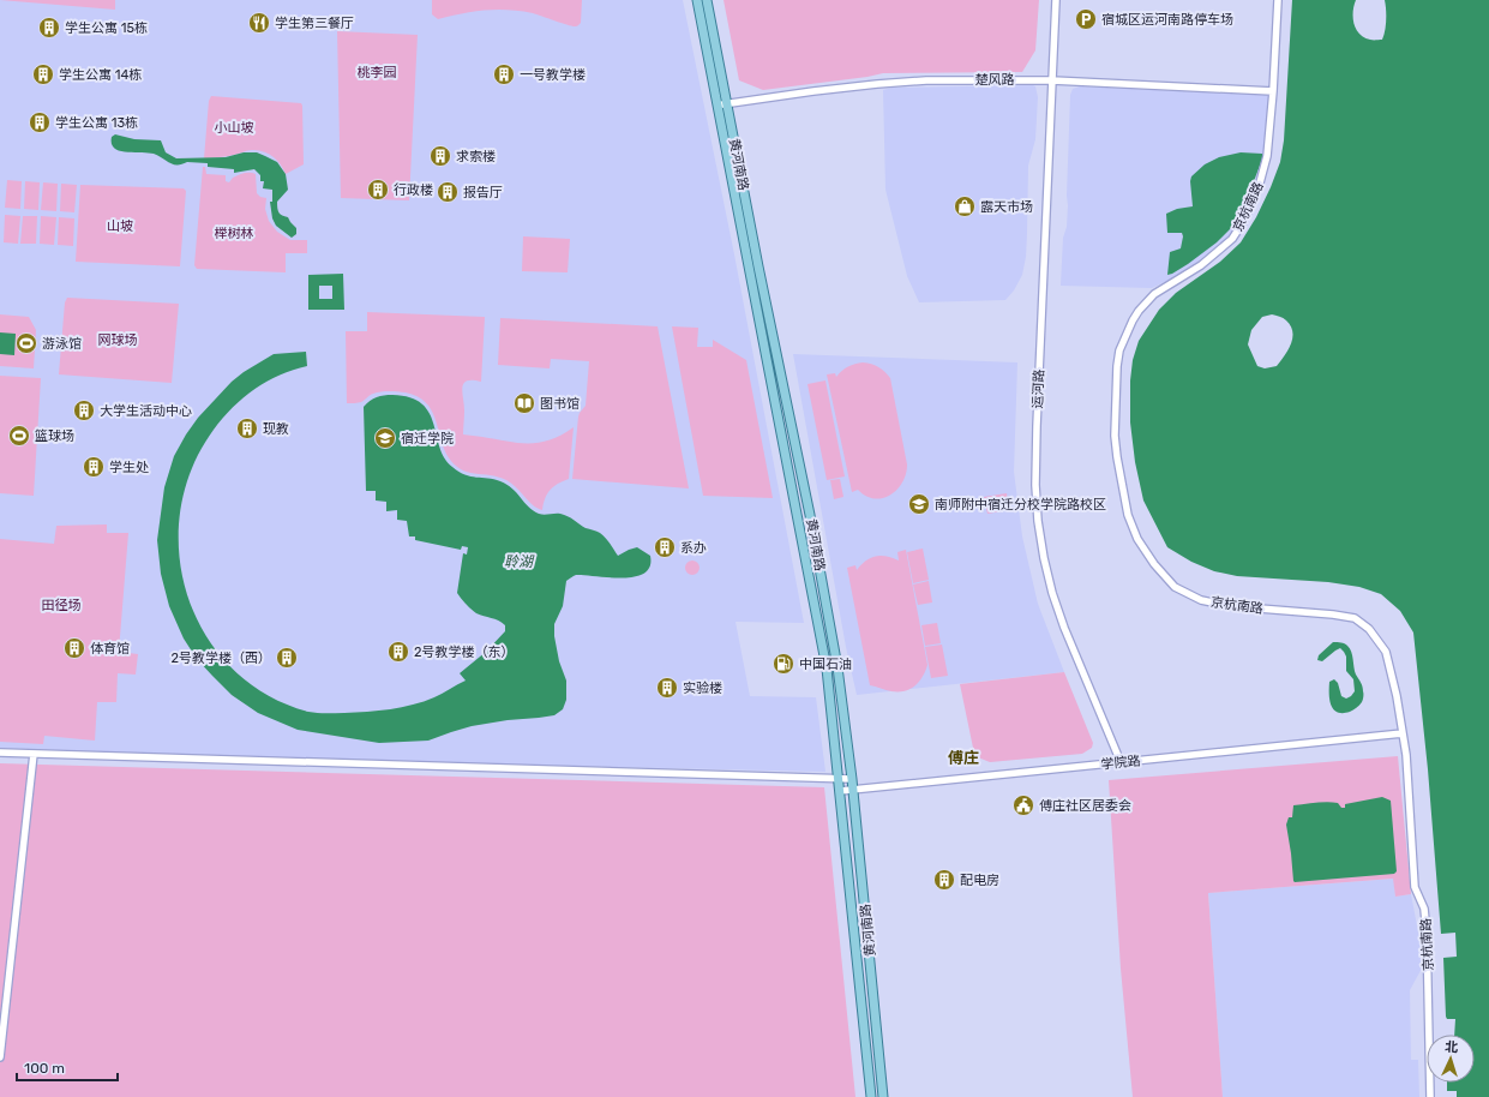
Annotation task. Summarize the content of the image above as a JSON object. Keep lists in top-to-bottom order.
{
  "streets": {
    "main road": ["黄河南路"],
    "street": [
      "楚风路",
      "京杭南路",
      "运河路",
      "学院路"
    ]
  },
  "crossings": [
    ["楚风路", "黄河南路"],
    ["楚风路", "京杭南路"],
    ["楚风路", "运河路"],
    ["黄河南路", "学院路"],
    ["京杭南路", "学院路"],
    ["运河路", "学院路"]
  ],
  "districts": ["傅庄"],
  "water": ["聆湖"],
  "parks": [
    "桃李园",
    "小山坡",
    "山坡",
    "榉树林",
    "网球场",
    "田径场"
  ],
  "places": {
    "parking": ["宿城区运河南路停车场"],
    "restaurant": ["学生第三餐厅"],
    "building": [
      "学生公寓 15栋",
      "学生公寓 14栋",
      "一号教学楼",
      "学生公寓 13栋",
      "求索楼",
      "行政楼",
      "报告厅",
      "大学生活动中心",
      "现教",
      "学生处",
      "系办",
      "体育馆",
      "2号教学楼（东）",
      "2号教学楼（西）",
      "实验楼",
      "配电房"
    ],
    "shop": ["露天市场"],
    "sports": ["游泳馆", "篮球场"],
    "library": ["图书馆"],
    "school or university": ["宿迁学院", "南师附中宿迁分校学院路校区"],
    "fuel station": ["中国石油"],
    "public building": ["傅庄社区居委会"]
  },
  "scale_bar": "100 m",
  "north": "top"
}
